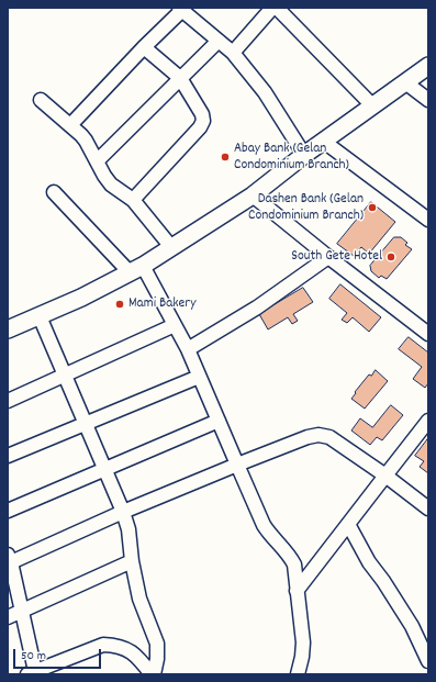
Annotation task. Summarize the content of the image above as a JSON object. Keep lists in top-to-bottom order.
{
  "places": [
    "Abay Bank (Gelan Condominium Branch)",
    "Dashen Bank (Gelan Condominium Branch)",
    "South Gete Hotel",
    "Mami Bakery"
  ],
  "scale_bar": "50 m"
}
